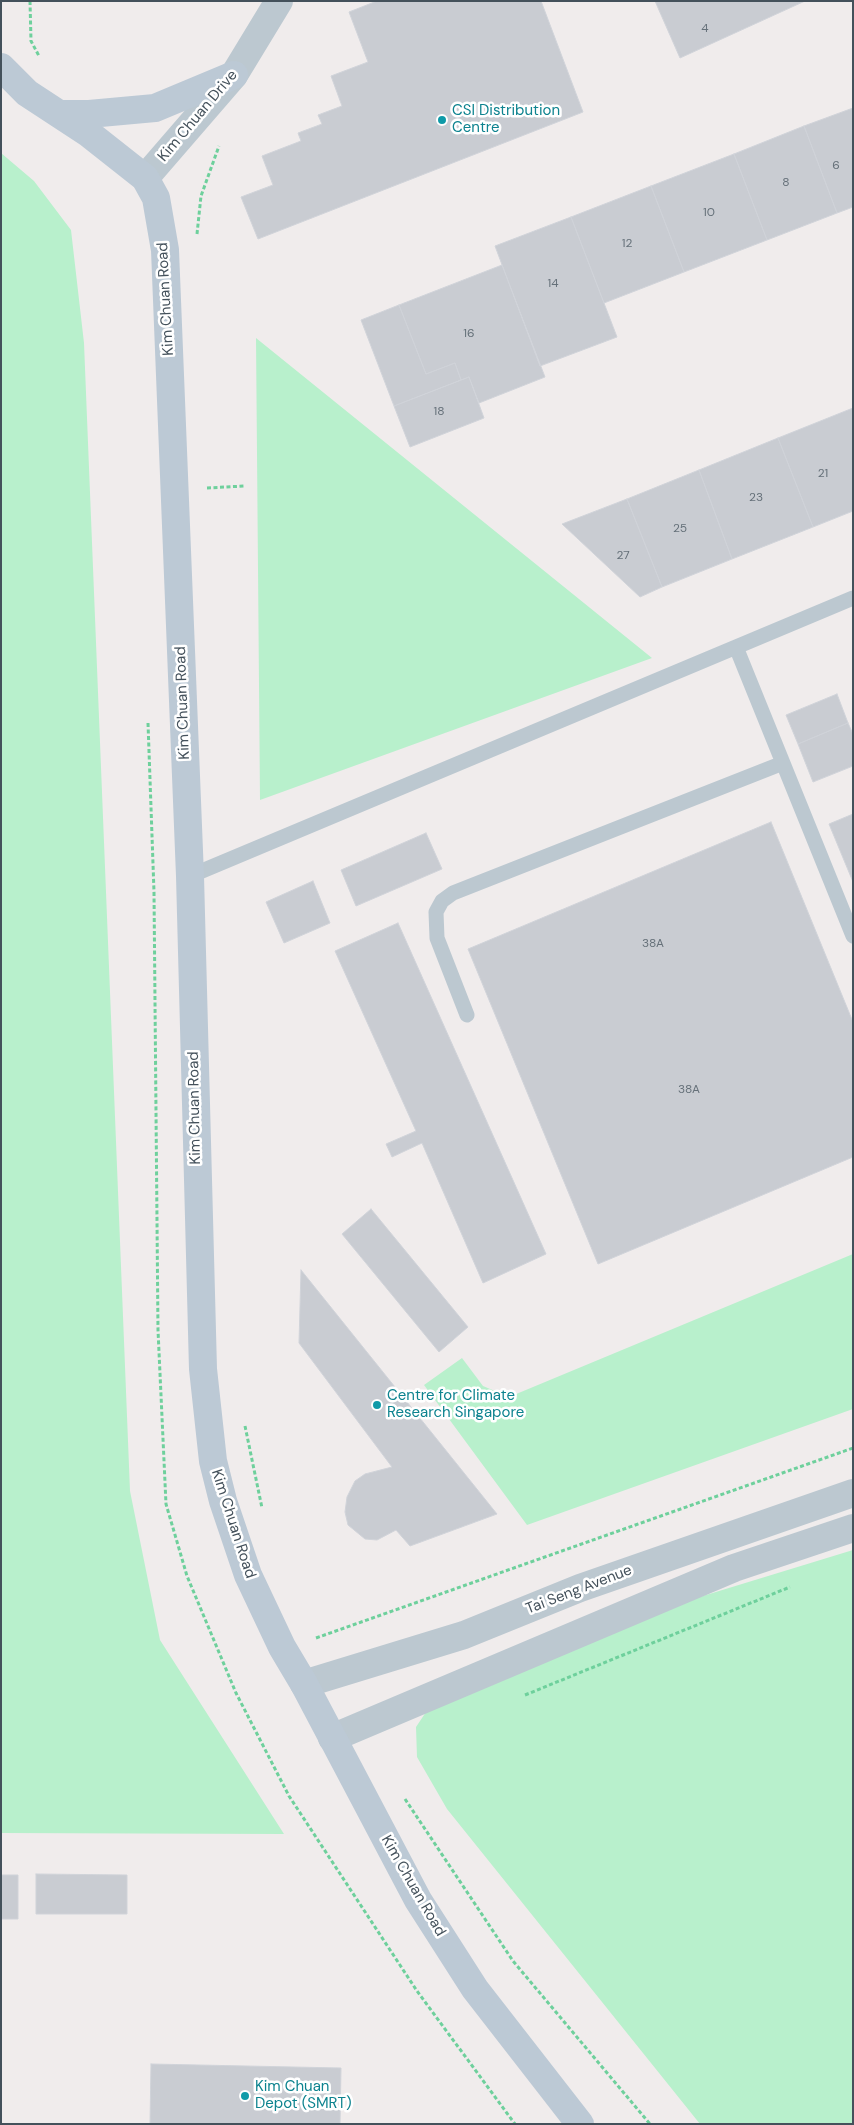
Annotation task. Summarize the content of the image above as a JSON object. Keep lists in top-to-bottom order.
{
  "streets": {
    "main road": ["Kim Chuan Road"],
    "street": ["Kim Chuan Drive", "Tai Seng Avenue"]
  },
  "crossings": [
    ["Kim Chuan Drive", "Kim Chuan Road"],
    ["Kim Chuan Road", "Tai Seng Avenue"]
  ],
  "places": ["CSI Distribution Centre", "Centre for Climate Research Singapore", "Kim Chuan Depot (SMRT)"],
  "house_numbers": [
    "4",
    "6",
    "8",
    "10",
    "12",
    "14",
    "16",
    "18",
    "21",
    "23",
    "25",
    "27",
    "38A",
    "38A"
  ]
}
